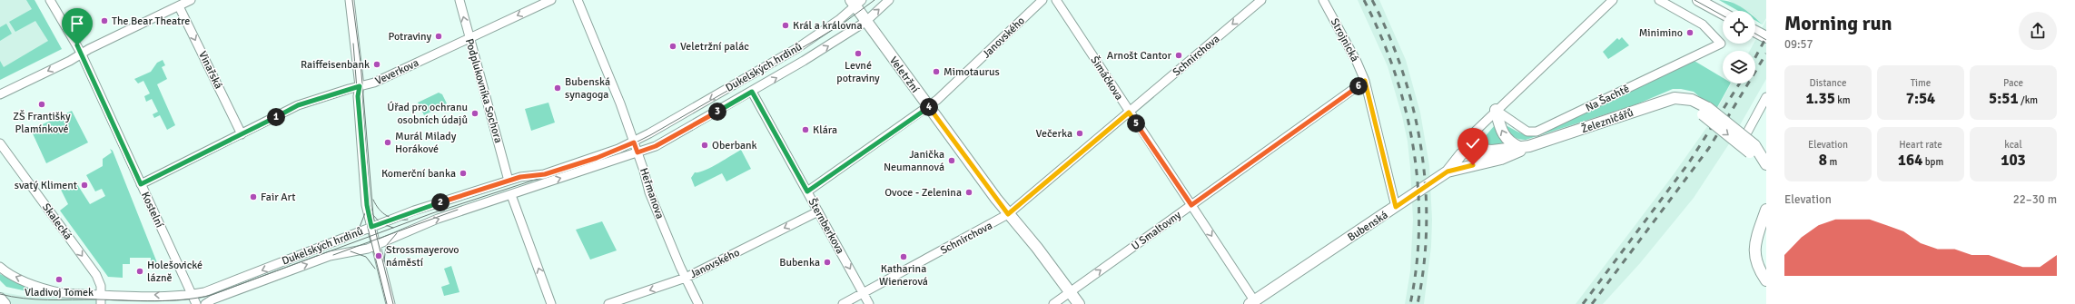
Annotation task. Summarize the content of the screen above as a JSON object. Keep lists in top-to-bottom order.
{
  "streets": {
    "main road": ["Veletržní", "Železničářů", "Bubenská"],
    "street": [
      "Janovského",
      "Strojnická",
      "Schnirchova",
      "Dukelských hrdinů",
      "Vinařská",
      "Veverkova",
      "Šimáčkova",
      "Podplukovníka Sochora",
      "Na Šachtě",
      "Heřmanova",
      "Kostelní",
      "Skalecká",
      "Šternberkova",
      "U Smaltovny"
    ]
  },
  "crossings": [
    ["Janovského", "Veletržní"],
    ["Janovského", "Heřmanova"],
    ["Janovského", "Šternberkova"],
    ["Strojnická", "Bubenská"],
    ["Strojnická", "U Smaltovny"],
    ["Schnirchova", "Veletržní"],
    ["Schnirchova", "Šimáčkova"],
    ["Schnirchova", "Šternberkova"],
    ["Dukelských hrdinů", "Veletržní"],
    ["Dukelských hrdinů", "Podplukovníka Sochora"],
    ["Dukelských hrdinů", "Heřmanova"],
    ["Dukelských hrdinů", "Kostelní"],
    ["Dukelských hrdinů", "Skalecká"],
    ["Dukelských hrdinů", "Šternberkova"],
    ["Vinařská", "Veverkova"],
    ["Veverkova", "Podplukovníka Sochora"],
    ["Veverkova", "Kostelní"],
    ["Veletržní", "U Smaltovny"],
    ["Šimáčkova", "Bubenská"],
    ["Šimáčkova", "U Smaltovny"],
    ["Železničářů", "Bubenská"]
  ],
  "one_way": [
    "Janovského",
    "Vinařská",
    "Skalecká",
    "Šternberkova",
    "U Smaltovny"
  ],
  "places": [
    "The Bear Theatre",
    "Král a královna",
    "Minimino",
    "Potraviny",
    "Veletržní palác",
    "Levné potraviny",
    "Arnošt Cantor",
    "Raiffeisenbank",
    "Mimotaurus",
    "Bubenská synagoga",
    "ZŠ Františky Plamínkové",
    "Úřad pro ochranu osobních údajů",
    "Klára",
    "Večerka",
    "Murál Milady Horákové",
    "Oberbank",
    "Janička Neumannová",
    "Komerční banka",
    "svatý Kliment",
    "Ovoce - Zelenina",
    "Fair Art",
    "Strossmayerovo náměstí",
    "Katharina Wienerová",
    "Bubenka",
    "Holešovické lázně",
    "Vladivoj Tomek"
  ],
  "page": {
    "heading": ["Morning run", "09:57"],
    "stats": [
      ["Distance", "1.35 km"],
      ["Time", "7:54"],
      ["Pace", "5:51 /km"],
      ["Elevation", "8 m"],
      ["Heart rate", "164 bpm"],
      ["kcal", "103"]
    ],
    "pins": [
      "6",
      "4",
      "3",
      "1",
      "5",
      "2"
    ],
    "chart": ["Elevation", "22–30 m"]
  }
}
